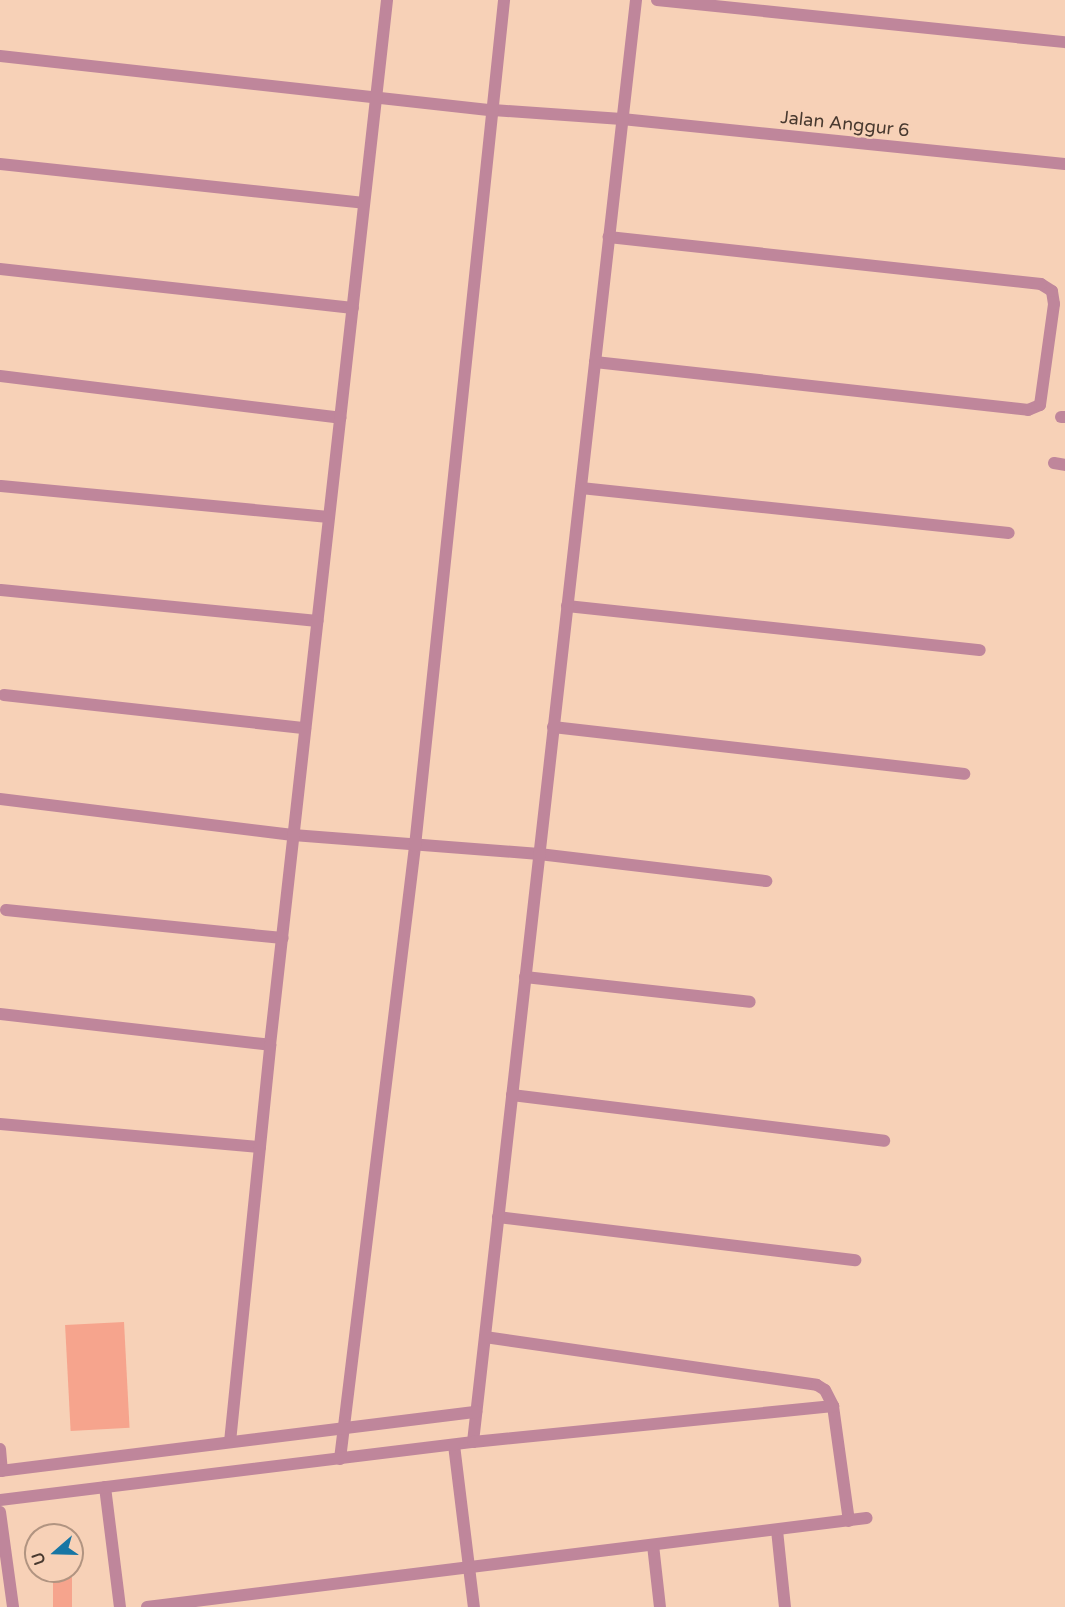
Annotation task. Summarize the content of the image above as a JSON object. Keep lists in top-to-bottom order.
{
  "streets": {
    "street": ["Jalan Anggur 6"]
  },
  "north": "left"
}
